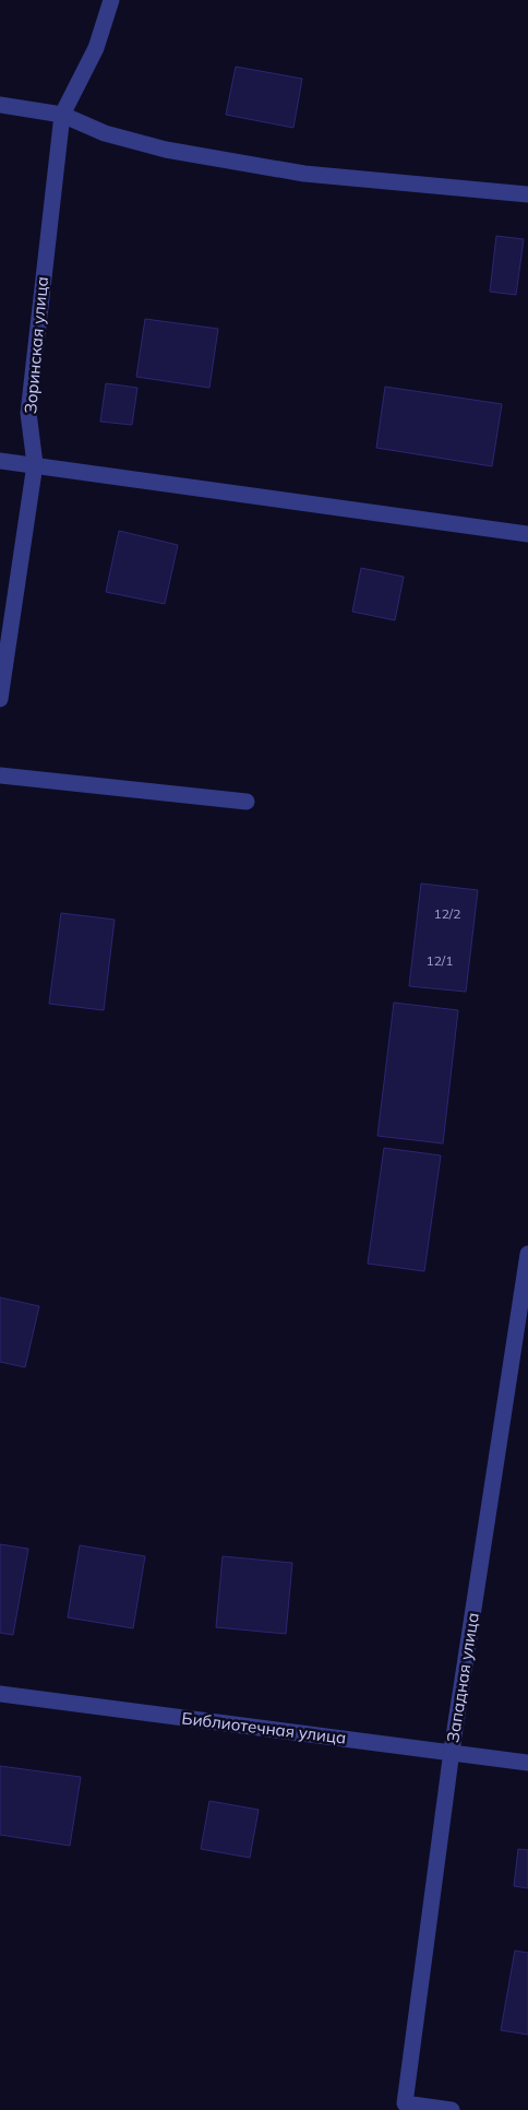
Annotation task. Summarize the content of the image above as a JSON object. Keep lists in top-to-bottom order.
{
  "streets": {
    "street": ["Зоринская улица", "Западная улица", "Библиотечная улица"]
  },
  "crossings": [
    ["Западная улица", "Библиотечная улица"]
  ],
  "house_numbers": ["12/2", "12/1"]
}
